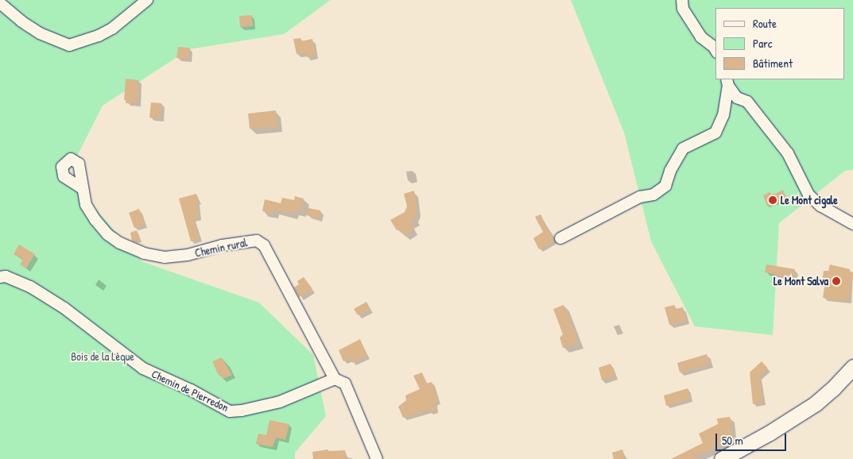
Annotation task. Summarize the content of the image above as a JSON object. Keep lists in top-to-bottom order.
{
  "streets": {
    "street": ["Chemin rural", "Chemin de Pierredon"]
  },
  "crossings": [
    ["Chemin rural", "Chemin de Pierredon"]
  ],
  "parks": ["Bois de la Lèque"],
  "places": ["Le Mont cigale", "Le Mont Salva"],
  "legend": ["Route", "Parc", "Bâtiment"],
  "scale_bar": "50 m"
}
